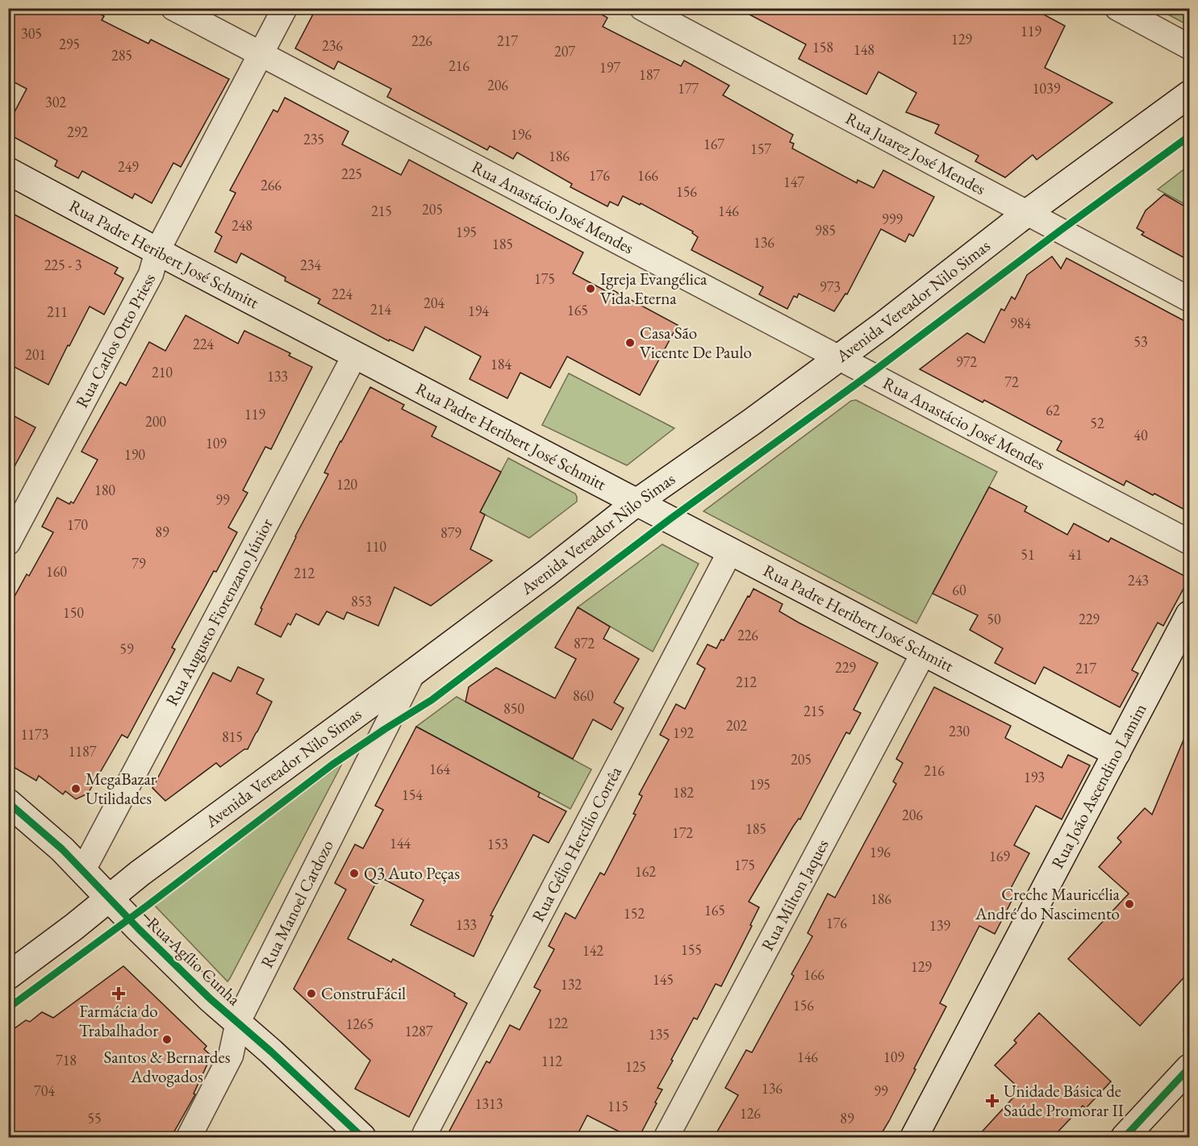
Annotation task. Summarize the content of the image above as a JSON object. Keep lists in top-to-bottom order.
{
  "streets": {
    "main road": [
      "Rua Padre Heribert José Schmitt",
      "Avenida Vereador Nilo Simas",
      "Rua João Ascendino Lamim",
      "Rua Agílio Cunha"
    ],
    "street": [
      "Rua Juarez José Mendes",
      "Rua Anastácio José Mendes",
      "Rua Carlos Otto Priess",
      "Rua Augusto Fiorenzano Júnior",
      "Rua Gélio Hercílio Corrêa",
      "Rua Milton Jaques",
      "Rua Manoel Cardozo"
    ]
  },
  "crossings": [
    ["Rua Juarez José Mendes", "Avenida Vereador Nilo Simas"],
    ["Rua Anastácio José Mendes", "Avenida Vereador Nilo Simas"],
    ["Rua Anastácio José Mendes", "Rua Carlos Otto Priess"],
    ["Rua Padre Heribert José Schmitt", "Avenida Vereador Nilo Simas"],
    ["Rua Padre Heribert José Schmitt", "Rua Carlos Otto Priess"],
    ["Rua Padre Heribert José Schmitt", "Rua Augusto Fiorenzano Júnior"],
    ["Rua Padre Heribert José Schmitt", "Rua João Ascendino Lamim"],
    ["Rua Padre Heribert José Schmitt", "Rua Gélio Hercílio Corrêa"],
    ["Rua Padre Heribert José Schmitt", "Rua Milton Jaques"],
    ["Avenida Vereador Nilo Simas", "Rua Manoel Cardozo"],
    ["Avenida Vereador Nilo Simas", "Rua Agílio Cunha"],
    ["Rua Augusto Fiorenzano Júnior", "Rua Agílio Cunha"],
    ["Rua Manoel Cardozo", "Rua Agílio Cunha"]
  ],
  "places": {
    "other": [
      "Igreja Evangélica Vida Eterna",
      "Casa São Vicente De Paulo",
      "MegaBazar Utilidades",
      "Q3 Auto Peças",
      "Creche Mauricélia André do Nascimento",
      "ConstruFácil",
      "Santos & Bernardes Advogados"
    ],
    "health": ["Farmácia do Trabalhador", "Unidade Básica de Saúde Promorar II"]
  },
  "house_numbers": [
    "119",
    "305",
    "129",
    "226",
    "217",
    "295",
    "236",
    "158",
    "148",
    "207",
    "285",
    "216",
    "197",
    "187",
    "206",
    "177",
    "1039",
    "302",
    "292",
    "196",
    "235",
    "167",
    "157",
    "186",
    "249",
    "225",
    "176",
    "166",
    "147",
    "266",
    "156",
    "205",
    "215",
    "146",
    "999",
    "248",
    "985",
    "195",
    "136",
    "185",
    "225 - 3",
    "234",
    "175",
    "973",
    "224",
    "204",
    "214",
    "165",
    "194",
    "211",
    "984",
    "53",
    "224",
    "201",
    "972",
    "184",
    "210",
    "133",
    "72",
    "62",
    "119",
    "200",
    "52",
    "40",
    "109",
    "190",
    "120",
    "180",
    "99",
    "170",
    "89",
    "879",
    "110",
    "51",
    "41",
    "79",
    "160",
    "212",
    "243",
    "60",
    "853",
    "150",
    "50",
    "229",
    "226",
    "872",
    "59",
    "229",
    "217",
    "212",
    "860",
    "850",
    "215",
    "202",
    "230",
    "192",
    "1173",
    "815",
    "1187",
    "205",
    "164",
    "216",
    "193",
    "195",
    "182",
    "154",
    "206",
    "185",
    "172",
    "144",
    "153",
    "196",
    "169",
    "175",
    "162",
    "186",
    "165",
    "152",
    "176",
    "133",
    "139",
    "155",
    "142",
    "129",
    "166",
    "145",
    "132",
    "156",
    "122",
    "1265",
    "1287",
    "135",
    "146",
    "109",
    "718",
    "112",
    "125",
    "136",
    "704",
    "99",
    "1313",
    "115",
    "126",
    "55",
    "89"
  ]
}
